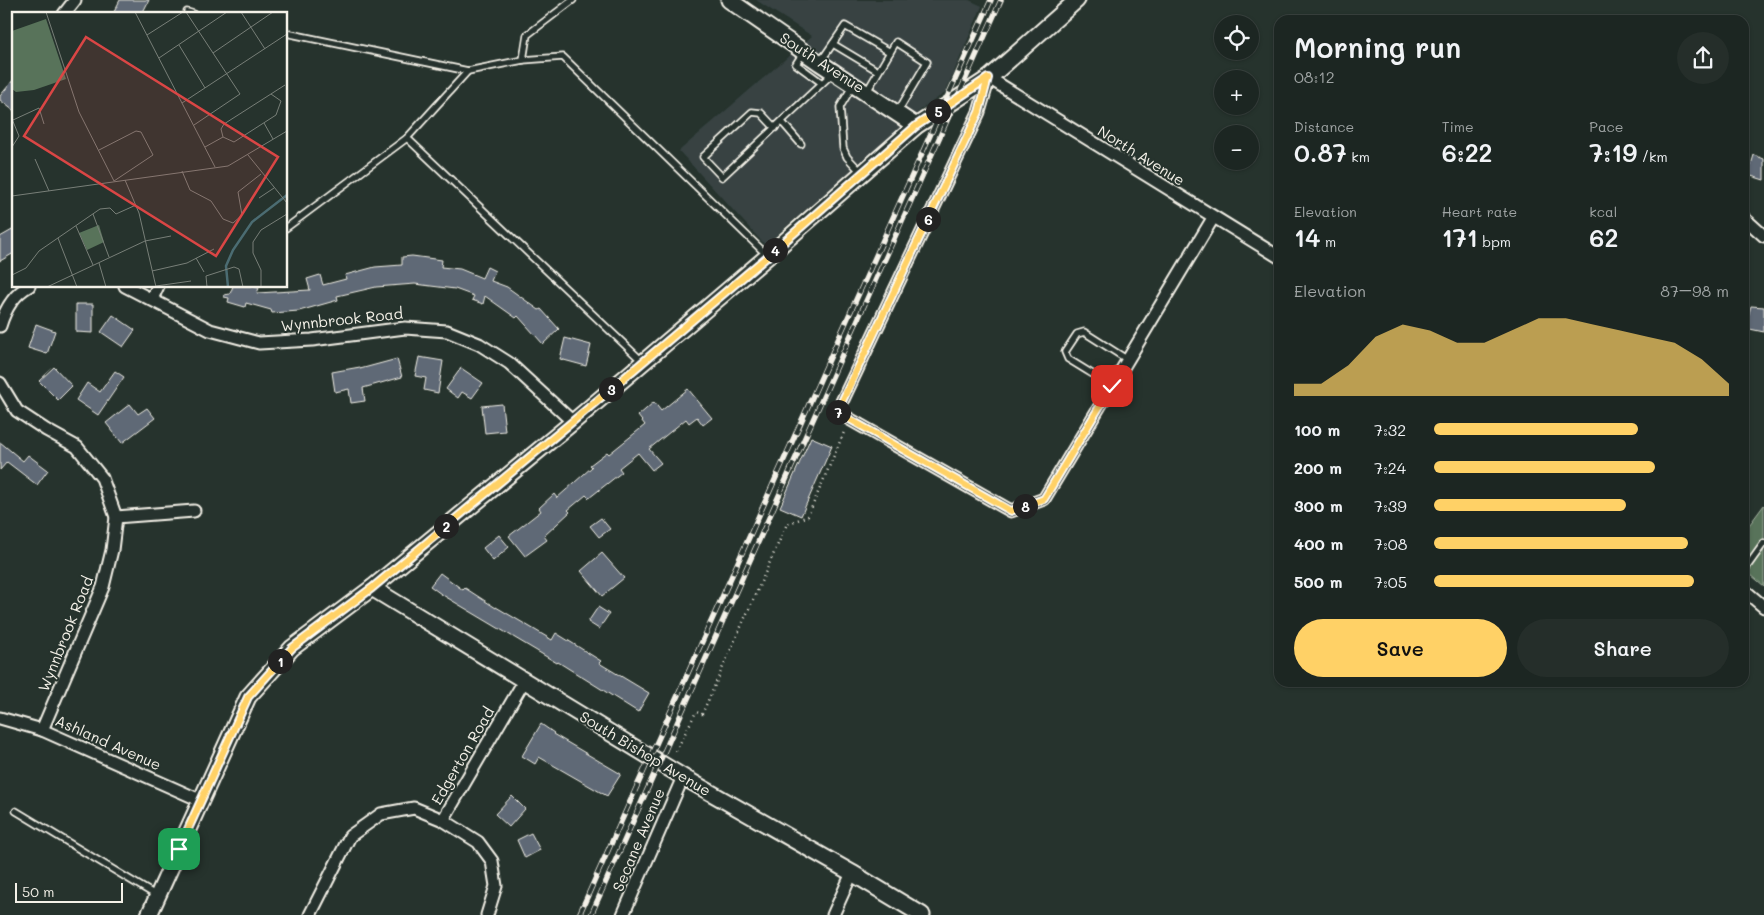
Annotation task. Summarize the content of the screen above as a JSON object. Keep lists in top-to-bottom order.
{
  "streets": {
    "street": [
      "South Avenue",
      "North Avenue",
      "Wynnbrook Road",
      "Ashland Avenue",
      "South Bishop Avenue",
      "Edgerton Road",
      "Secane Avenue"
    ]
  },
  "crossings": [
    ["Wynnbrook Road", "Ashland Avenue"],
    ["South Bishop Avenue", "Edgerton Road"],
    ["South Bishop Avenue", "Secane Avenue"]
  ],
  "scale_bar": "50 m",
  "page": {
    "map_buttons": ["+", "−"],
    "heading": ["Morning run", "08:12"],
    "pins": [
      "5",
      "6",
      "4",
      "3",
      "7",
      "8",
      "2",
      "1"
    ],
    "stats": [
      ["Distance", "0.87 km"],
      ["Time", "6:22"],
      ["Pace", "7:19 /km"],
      ["Elevation", "14 m"],
      ["Heart rate", "171 bpm"],
      ["kcal", "62"]
    ],
    "chart": ["Elevation", "87–98 m"],
    "list": [
      {
        "name": "100 m",
        "note": "7:32"
      },
      {
        "name": "200 m",
        "note": "7:24"
      },
      {
        "name": "300 m",
        "note": "7:39"
      },
      {
        "name": "400 m",
        "note": "7:08"
      },
      {
        "name": "500 m",
        "note": "7:05"
      }
    ],
    "buttons": ["Save", "Share"],
    "scale": "50 m"
  }
}
